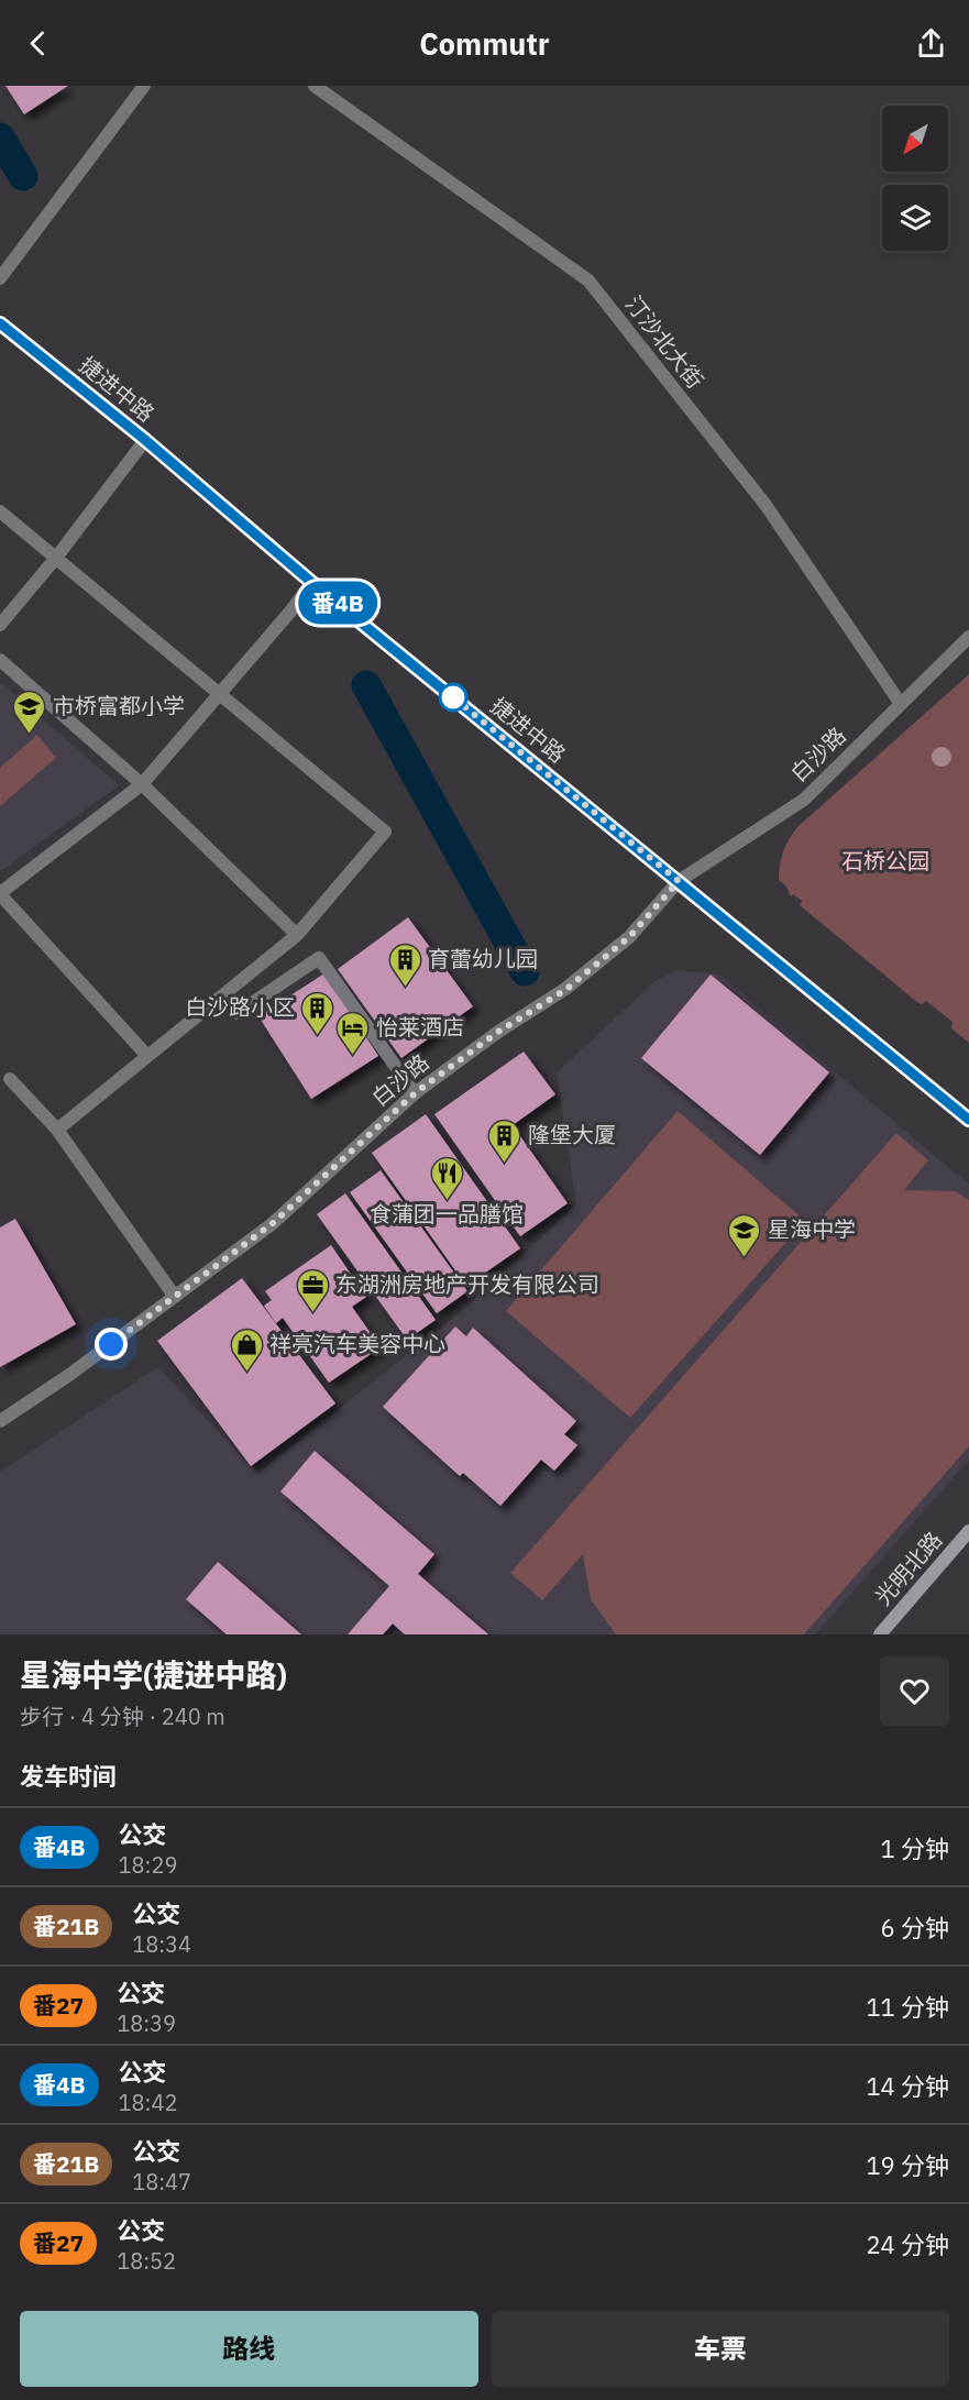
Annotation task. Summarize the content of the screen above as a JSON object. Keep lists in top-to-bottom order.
{
  "streets": {
    "main road": ["光明北路"],
    "street": ["汀沙北大街", "捷进中路", "白沙路"]
  },
  "crossings": [
    ["汀沙北大街", "白沙路"],
    ["捷进中路", "白沙路"]
  ],
  "parks": ["石桥公园"],
  "places": {
    "school or university": ["市桥富都小学", "星海中学"],
    "building": ["育蕾幼儿园", "白沙路小区", "隆堡大厦"],
    "hotel": ["怡莱酒店"],
    "restaurant": ["食蒲团一品膳馆"],
    "office": ["东湖洲房地产开发有限公司"],
    "shop": ["祥亮汽车美容中心"]
  },
  "lines": ["bus line 番4B"],
  "north": "bottom left",
  "page": {
    "header": "Commutr",
    "on_map": "番4B",
    "heading": [
      ["星海中学(捷进中路)", "步行 · 4 分钟 · 240 m"],
      "发车时间"
    ],
    "list": [
      {
        "mark": "番4B",
        "name": "公交",
        "note": "18:29",
        "value": "1 分钟"
      },
      {
        "mark": "番21B",
        "name": "公交",
        "note": "18:34",
        "value": "6 分钟"
      },
      {
        "mark": "番27",
        "name": "公交",
        "note": "18:39",
        "value": "11 分钟"
      },
      {
        "mark": "番4B",
        "name": "公交",
        "note": "18:42",
        "value": "14 分钟"
      },
      {
        "mark": "番21B",
        "name": "公交",
        "note": "18:47",
        "value": "19 分钟"
      },
      {
        "mark": "番27",
        "name": "公交",
        "note": "18:52",
        "value": "24 分钟"
      }
    ],
    "buttons": ["路线", "车票"]
  }
}
